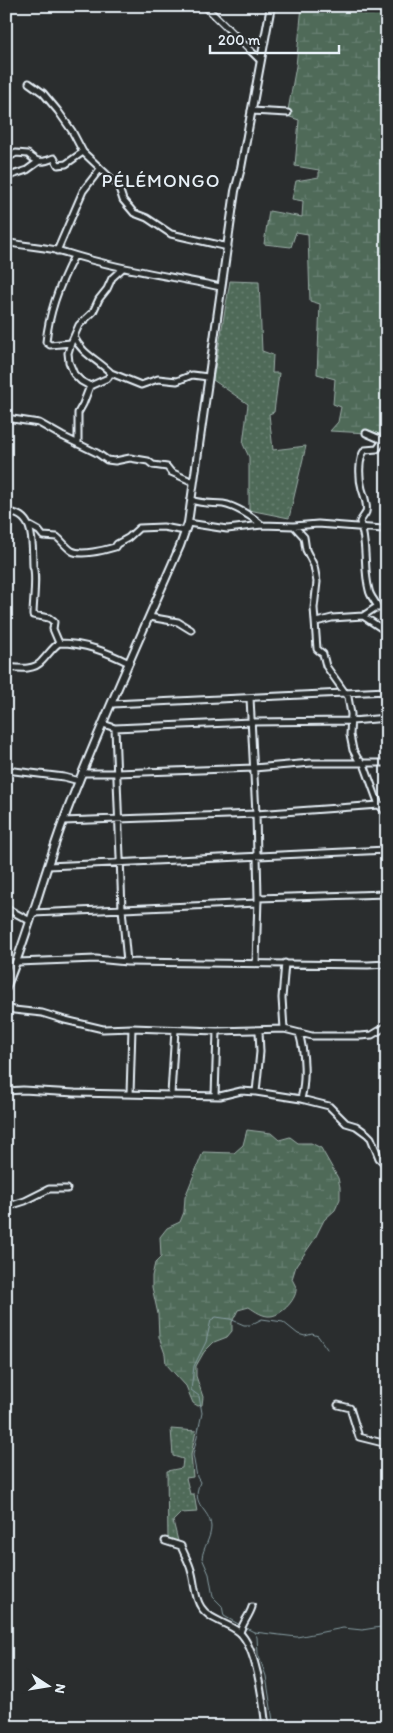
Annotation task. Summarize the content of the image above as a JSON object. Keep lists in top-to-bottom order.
{
  "districts": ["PÉLÉMONGO"],
  "scale_bar": "200 m",
  "north": "right"
}
